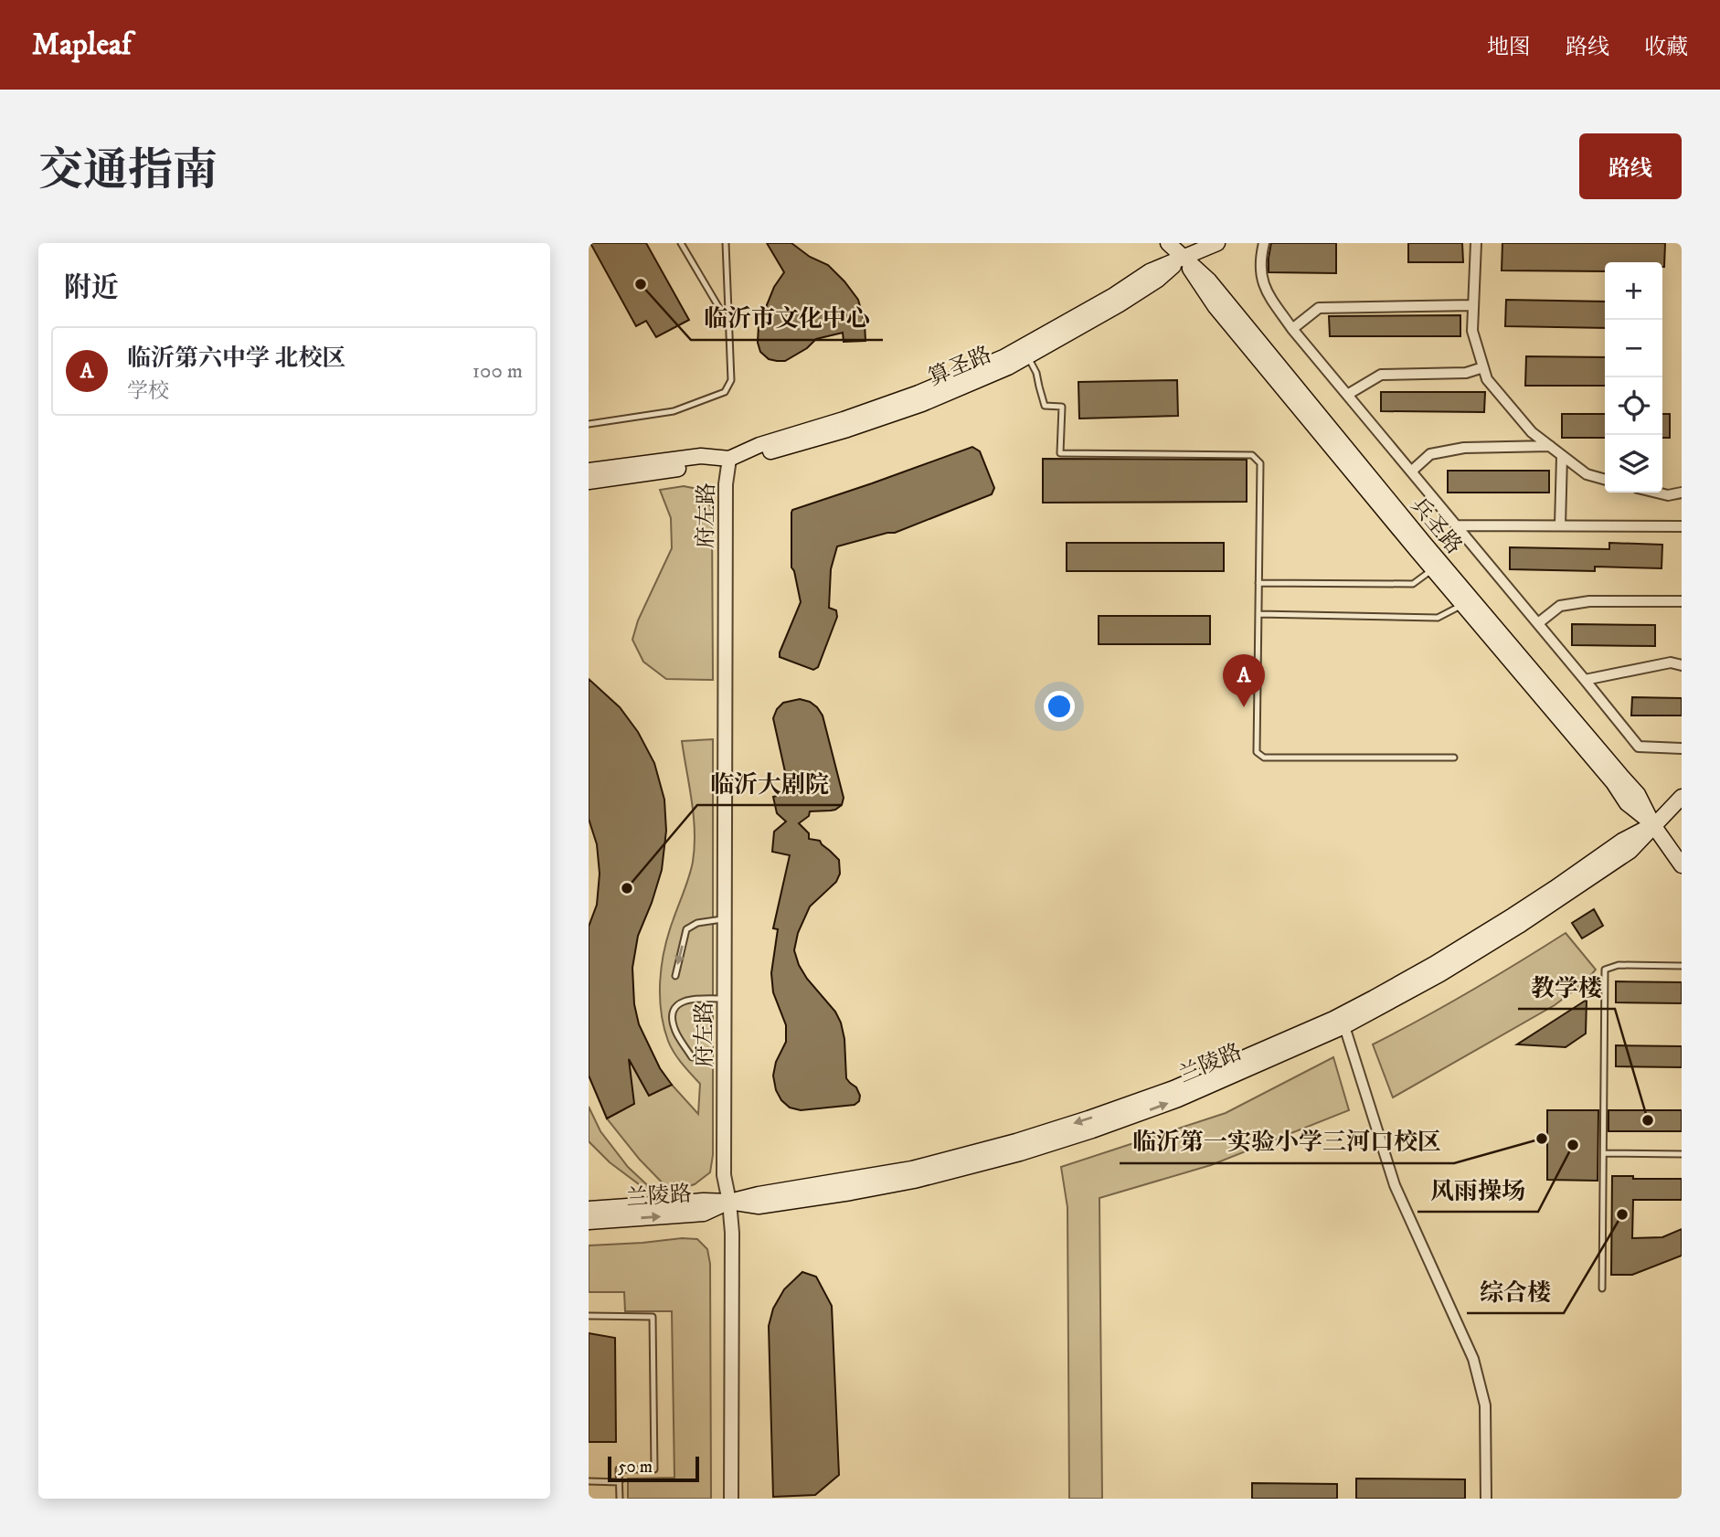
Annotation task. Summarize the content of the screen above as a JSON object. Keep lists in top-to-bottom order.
{
  "streets": {
    "main road": ["算圣路", "兵圣路", "兰陵路"],
    "street": ["府左路"]
  },
  "crossings": [
    ["算圣路", "府左路"],
    ["算圣路", "兵圣路"],
    ["府左路", "兰陵路"],
    ["兵圣路", "兰陵路"]
  ],
  "places": [
    "临沂市文化中心",
    "临沂大剧院",
    "教学楼",
    "临沂第一实验小学三河口校区",
    "风雨操场",
    "综合楼"
  ],
  "scale_bar": "50 m",
  "page": {
    "header": "Mapleaf",
    "nav": ["地图", "路线", "收藏"],
    "title": "交通指南",
    "buttons": "路线",
    "heading": "附近",
    "map_buttons": ["+", "−"],
    "list": [
      {
        "mark": "A",
        "name": "临沂第六中学 北校区",
        "note": "学校",
        "value": "100 m"
      }
    ],
    "pins": "A",
    "scale": "50 m"
  }
}
